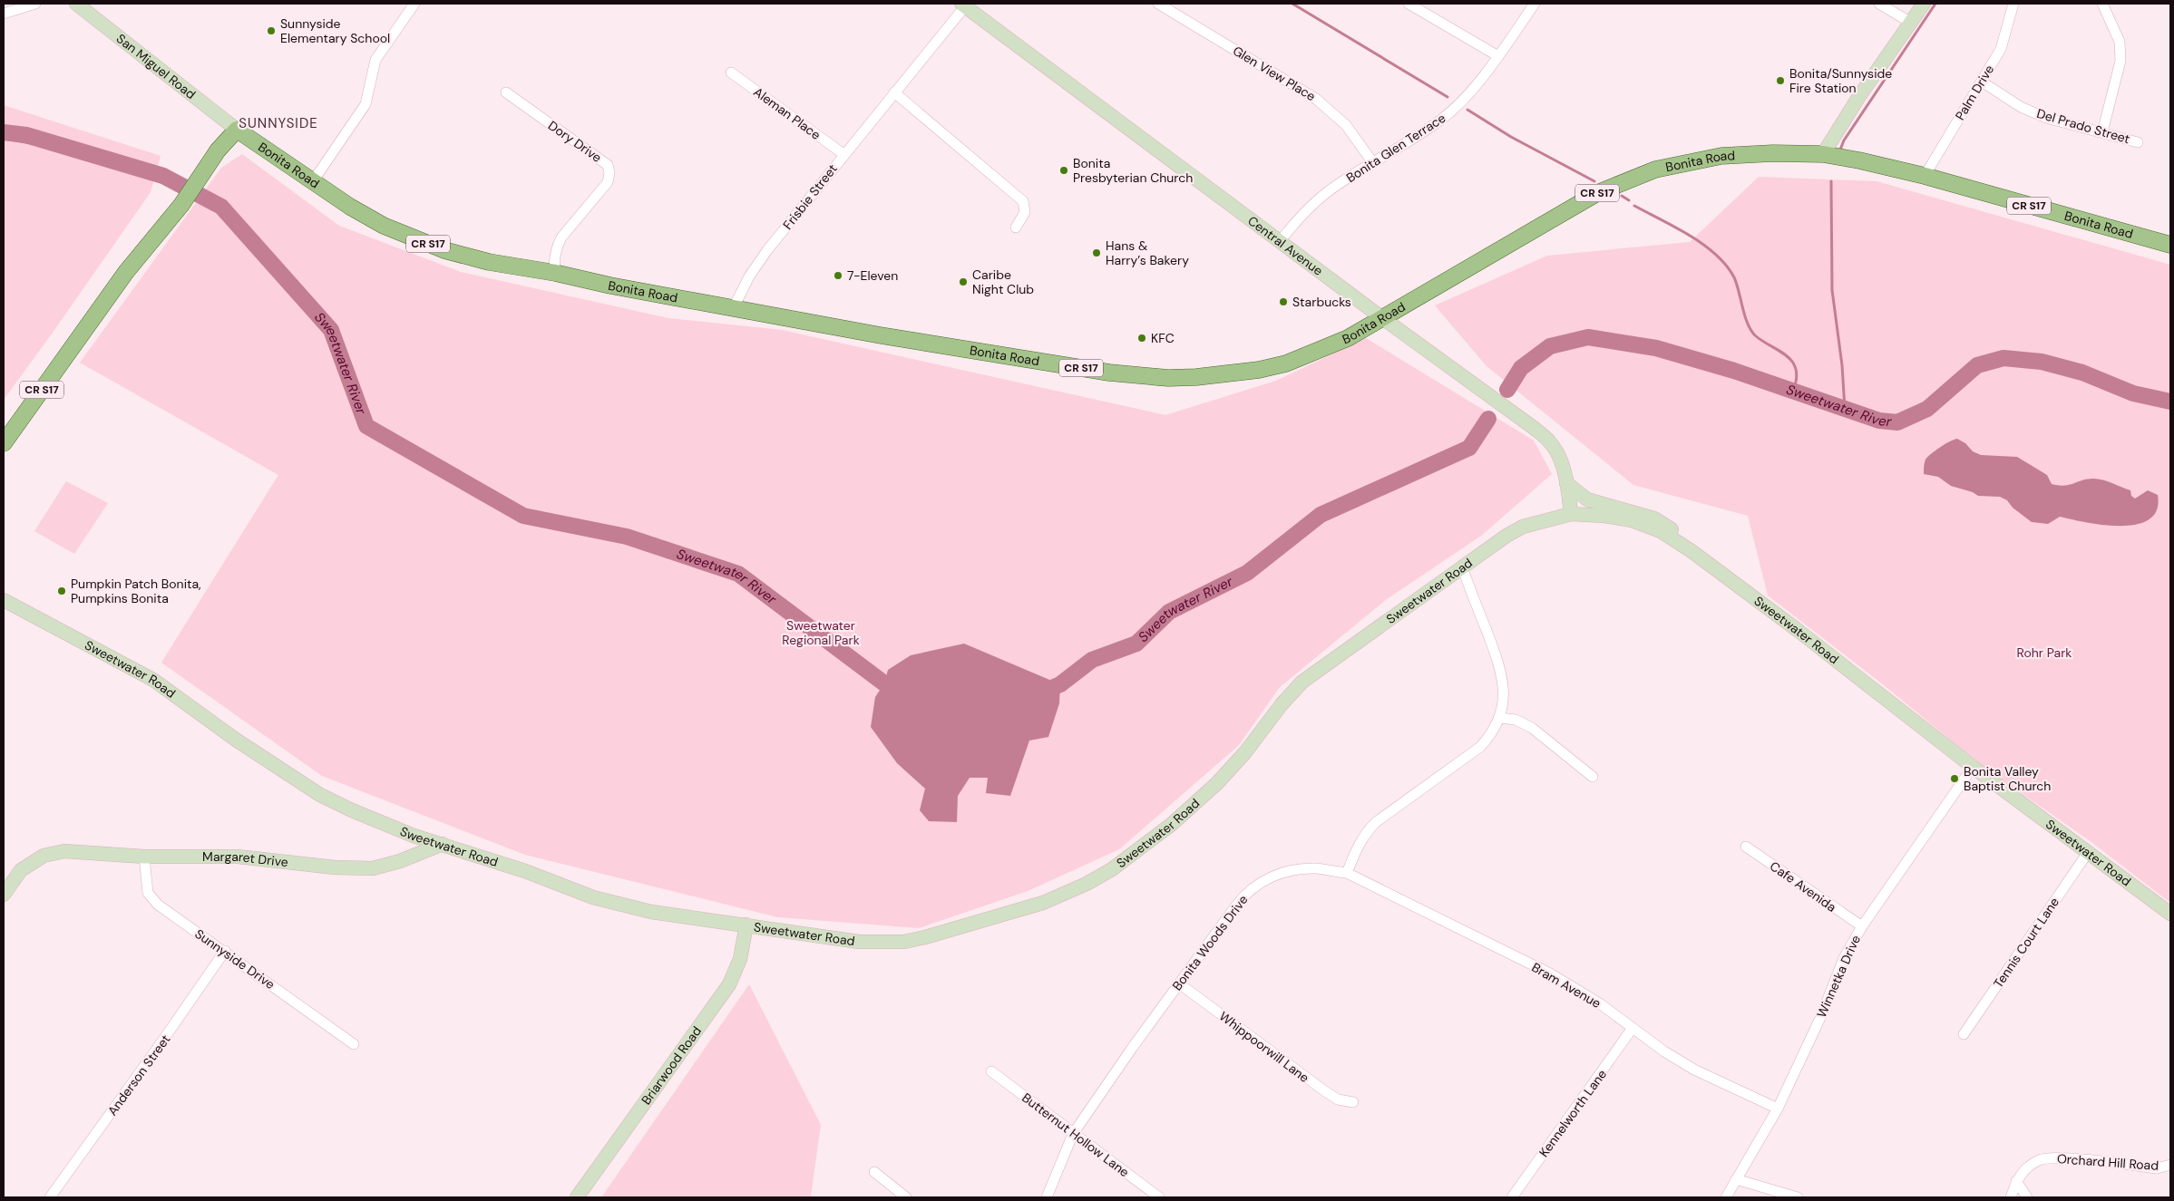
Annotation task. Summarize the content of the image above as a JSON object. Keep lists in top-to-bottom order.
{
  "streets": {
    "main road": [
      "San Miguel Road",
      "Bonita Road",
      "CR S17",
      "Central Avenue",
      "Sweetwater Road",
      "Margaret Drive",
      "Briarwood Road"
    ],
    "street": [
      "Glen View Place",
      "Palm Drive",
      "Aleman Place",
      "Del Prado Street",
      "Dory Drive",
      "Bonita Glen Terrace",
      "Frisbie Street",
      "Cafe Avenida",
      "Bonita Woods Drive",
      "Tennis Court Lane",
      "Sunnyside Drive",
      "Winnetka Drive",
      "Bram Avenue",
      "Whippoorwill Lane",
      "Anderson Street",
      "Kennelworth Lane",
      "Butternut Hollow Lane",
      "Orchard Hill Road"
    ]
  },
  "crossings": [
    ["San Miguel Road", "Bonita Road"],
    ["San Miguel Road", "CR S17"],
    ["Glen View Place", "Bonita Glen Terrace"],
    ["Palm Drive", "Del Prado Street"],
    ["Palm Drive", "Bonita Road"],
    ["Aleman Place", "Frisbie Street"],
    ["Dory Drive", "Bonita Road"],
    ["Bonita Glen Terrace", "Central Avenue"],
    ["Bonita Road", "CR S17"],
    ["Bonita Road", "Frisbie Street"],
    ["Bonita Road", "Central Avenue"],
    ["Frisbie Street", "Central Avenue"],
    ["Central Avenue", "Sweetwater Road"],
    ["Sweetwater Road", "Margaret Drive"],
    ["Sweetwater Road", "Tennis Court Lane"],
    ["Sweetwater Road", "Winnetka Drive"],
    ["Sweetwater Road", "Briarwood Road"],
    ["Margaret Drive", "Sunnyside Drive"],
    ["Cafe Avenida", "Winnetka Drive"],
    ["Bonita Woods Drive", "Bram Avenue"],
    ["Bonita Woods Drive", "Whippoorwill Lane"],
    ["Bonita Woods Drive", "Butternut Hollow Lane"],
    ["Sunnyside Drive", "Anderson Street"],
    ["Winnetka Drive", "Bram Avenue"],
    ["Bram Avenue", "Kennelworth Lane"]
  ],
  "districts": ["SUNNYSIDE"],
  "water": ["Sweetwater River"],
  "parks": ["Sweetwater Regional Park", "Rohr Park"],
  "places": [
    "Sunnyside Elementary School",
    "Bonita/Sunnyside Fire Station",
    "Bonita Presbyterian Church",
    "Hans & Harry’s Bakery",
    "7-Eleven",
    "Caribe Night Club",
    "Starbucks",
    "KFC",
    "Pumpkin Patch Bonita, Pumpkins Bonita",
    "Bonita Valley Baptist Church"
  ]
}
